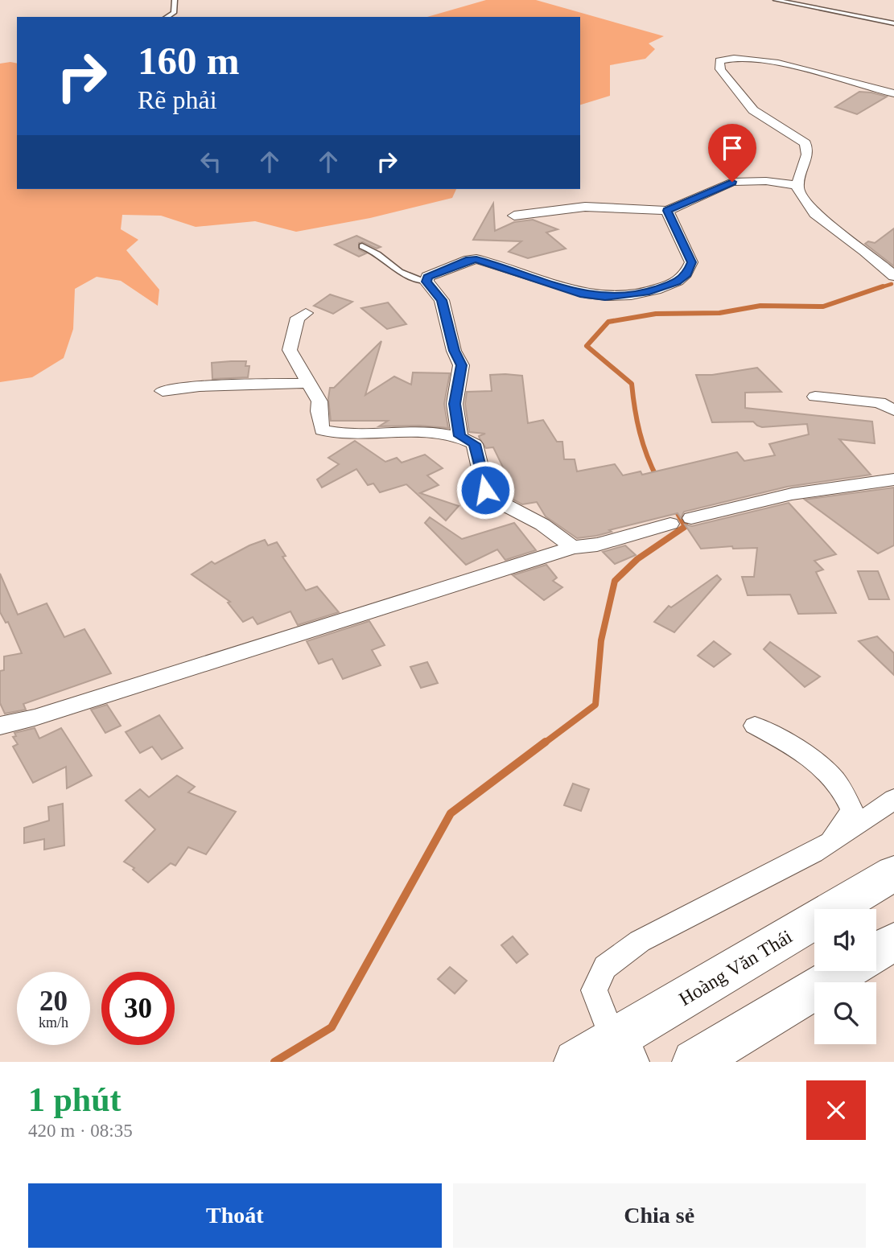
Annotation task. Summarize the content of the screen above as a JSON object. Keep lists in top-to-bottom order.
{
  "streets": {
    "main road": ["Hoàng Văn Thái"]
  },
  "page": {
    "turn": ["160 m", "Rẽ phải"],
    "speed": "20 km/h",
    "limit": "30",
    "heading": ["1 phút", "420 m · 08:35"],
    "buttons": ["Thoát", "Chia sẻ"]
  }
}
